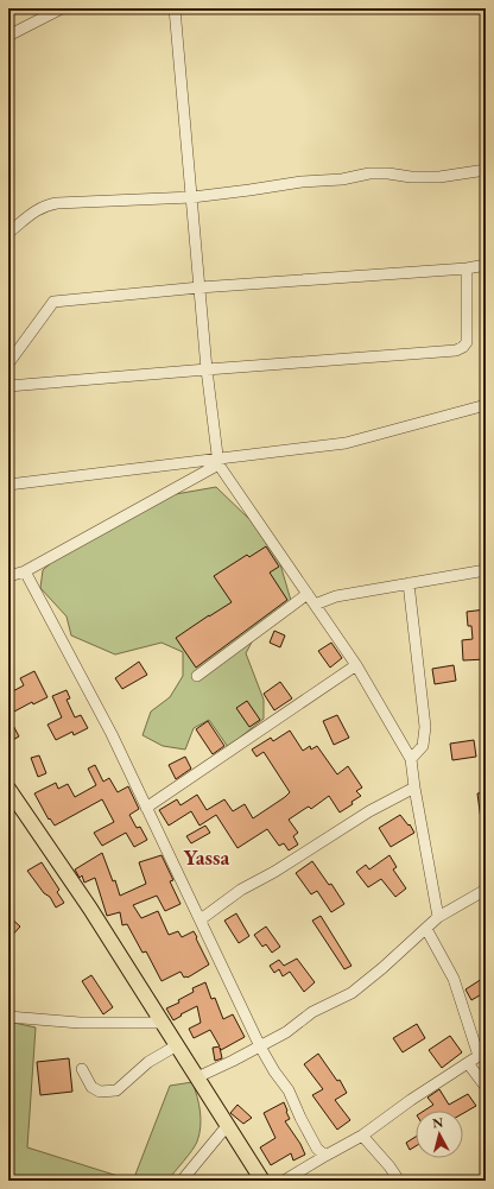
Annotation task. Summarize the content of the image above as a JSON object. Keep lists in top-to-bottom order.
{
  "districts": ["Yassa"],
  "north": "top"
}
